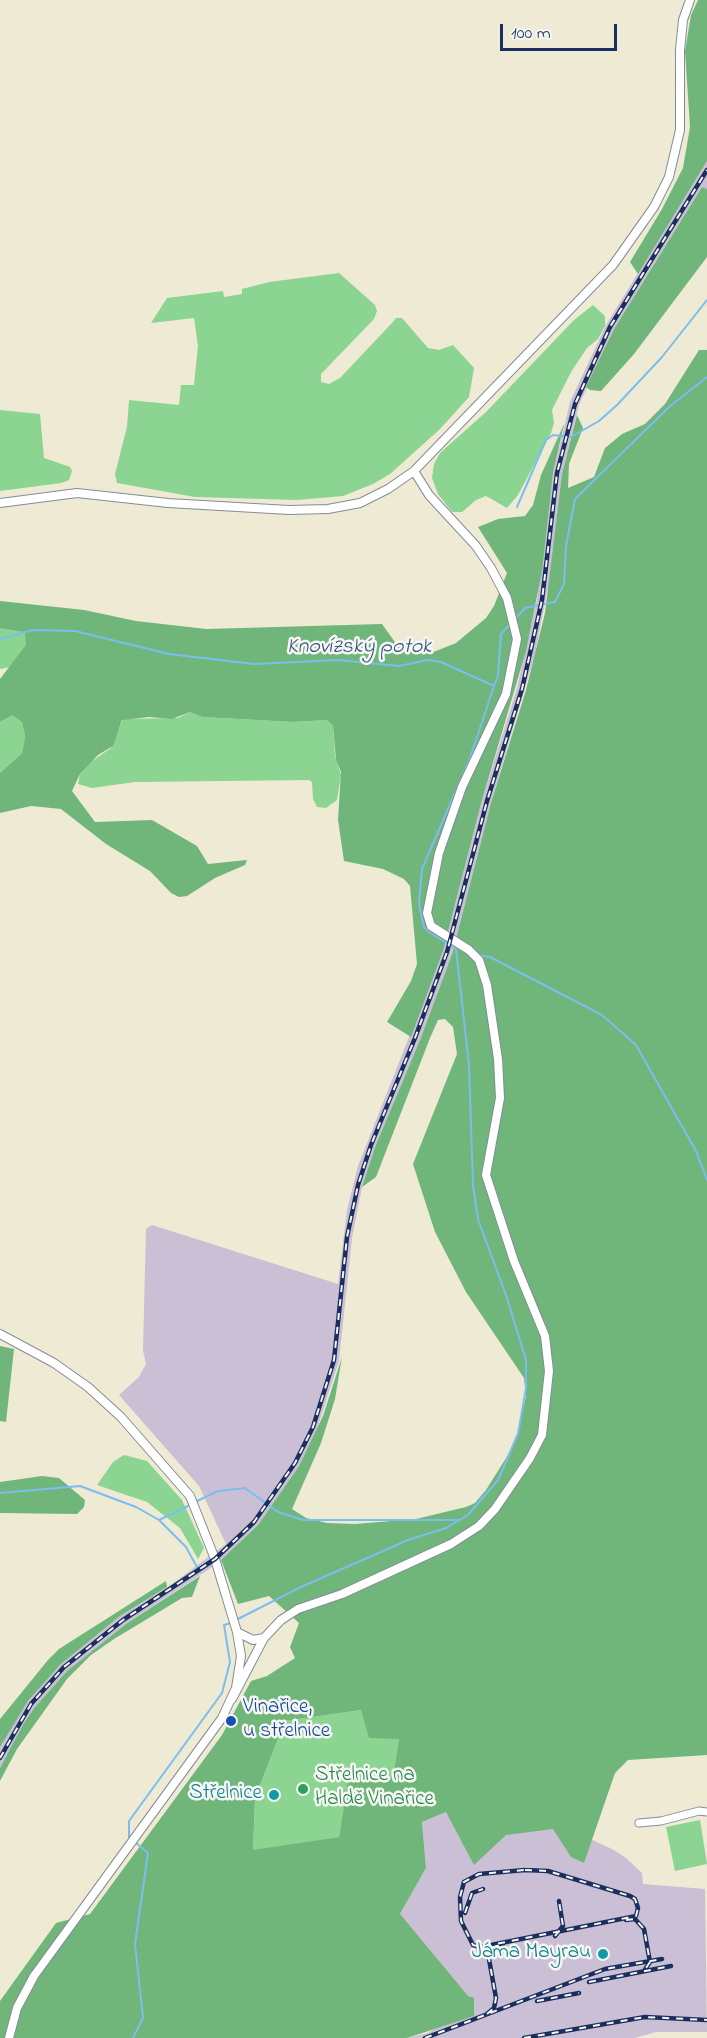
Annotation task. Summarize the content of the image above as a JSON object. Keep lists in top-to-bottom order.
{
  "water": ["Knovízský potok"],
  "places": [
    "Vinařice, u střelnice",
    "Střelnice na Haldě Vinařice",
    "Střelnice",
    "Jáma Mayrau"
  ],
  "scale_bar": "100 m"
}
